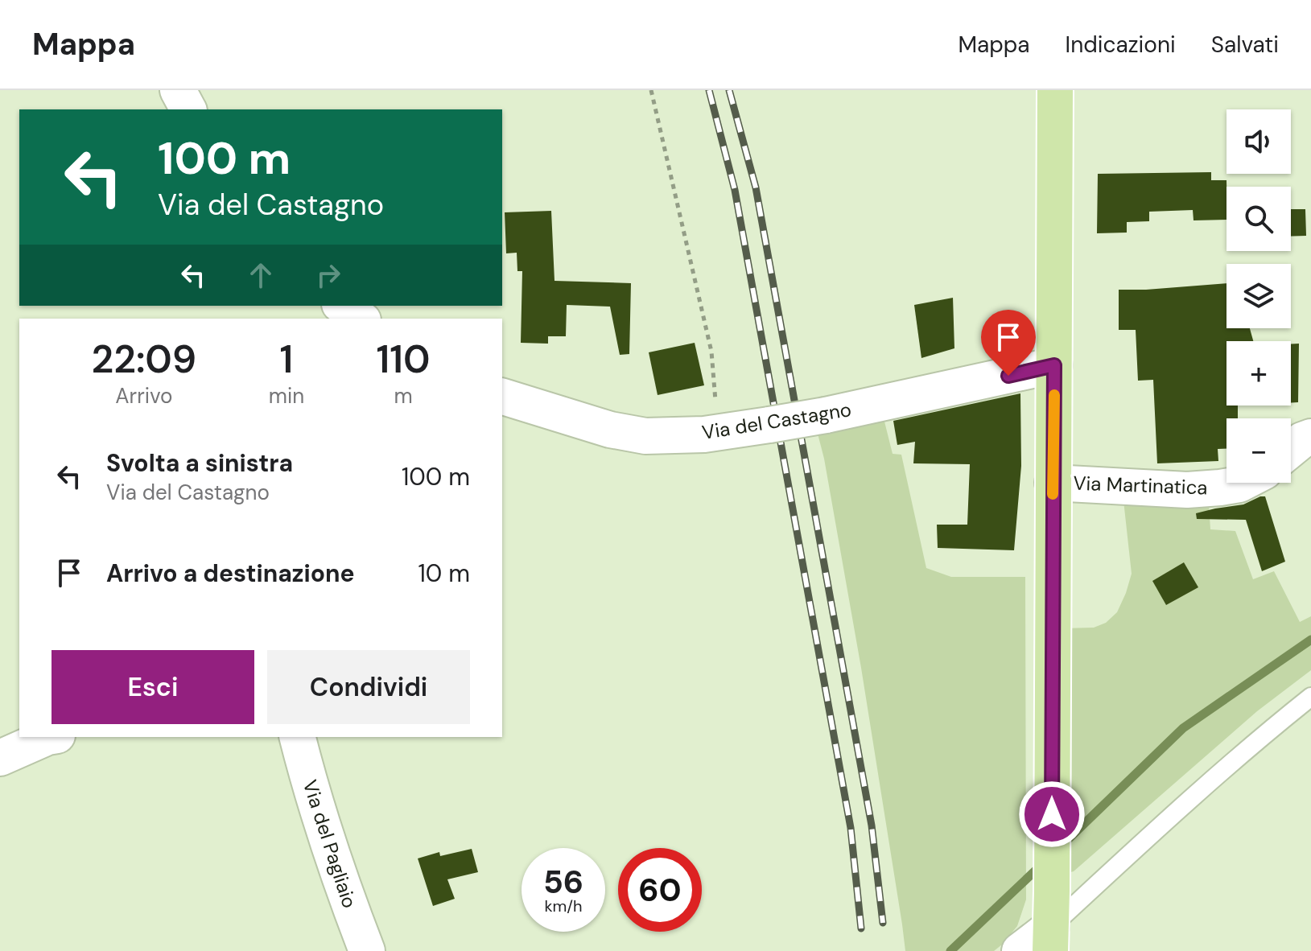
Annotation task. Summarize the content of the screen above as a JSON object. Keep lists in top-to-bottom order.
{
  "streets": {
    "street": ["Via del Castagno", "Via Martinatica", "Via del Pagliaio"]
  },
  "page": {
    "header": "Mappa",
    "nav": ["Mappa", "Indicazioni", "Salvati"],
    "map_buttons": ["+", "−"],
    "turn": ["100 m", "Via del Castagno"],
    "eta": [
      "22:09",
      "Arrivo",
      "1",
      "min",
      "110",
      "m"
    ],
    "list": [
      {
        "name": "Svolta a sinistra",
        "note": "Via del Castagno",
        "value": "100 m"
      },
      {
        "name": "Arrivo a destinazione",
        "value": "10 m"
      }
    ],
    "buttons": ["Esci", "Condividi"],
    "speed": "56 km/h",
    "limit": "60"
  }
}
